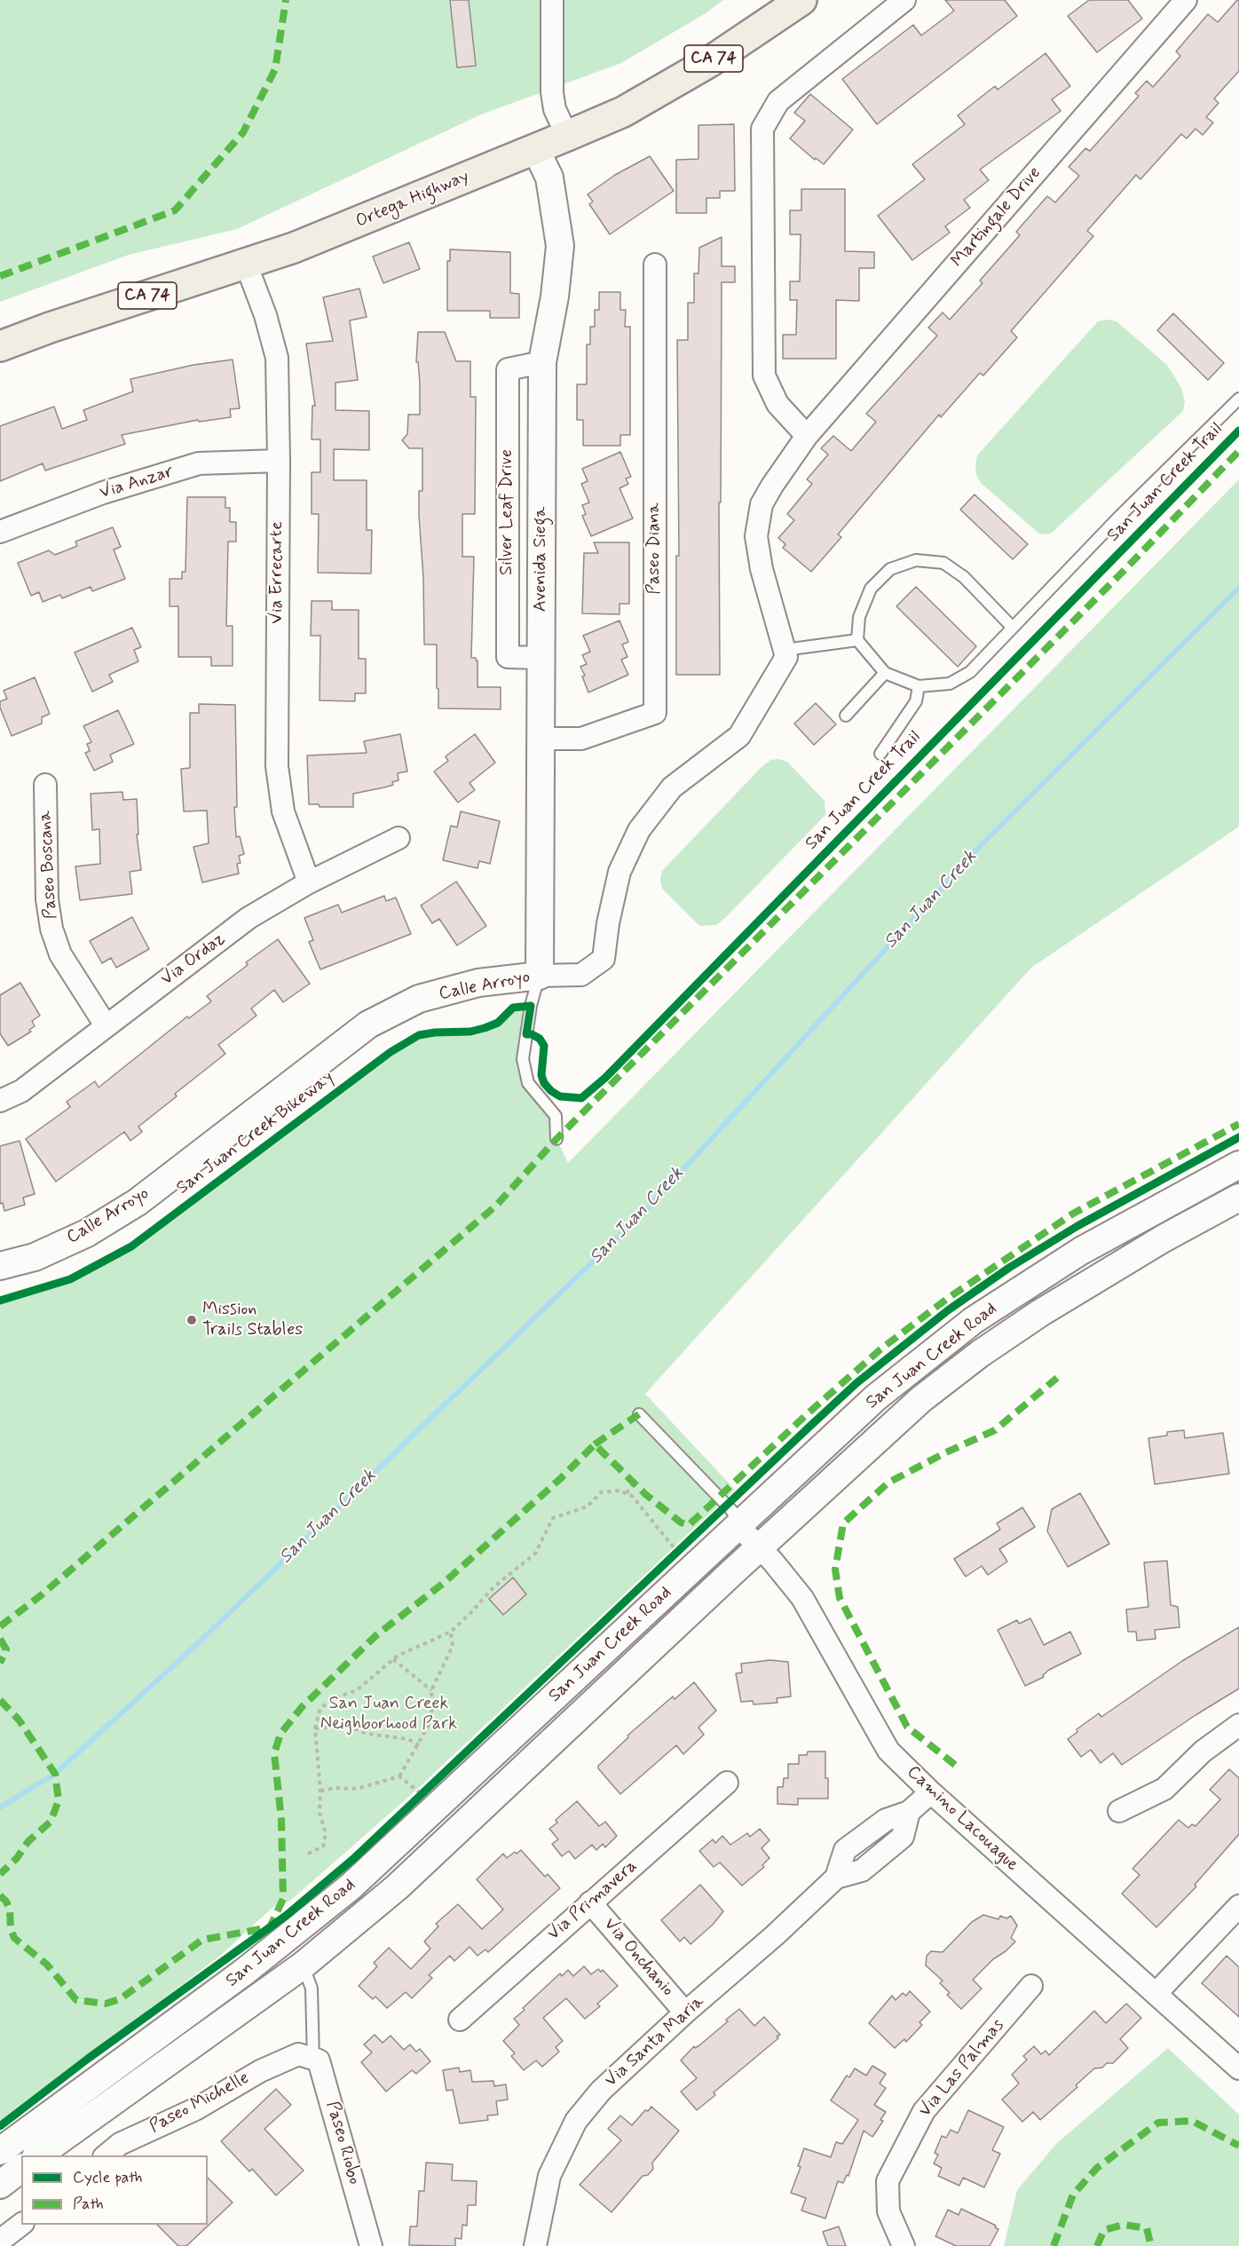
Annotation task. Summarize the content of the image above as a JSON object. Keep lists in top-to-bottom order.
{
  "streets": {
    "main road": ["CA 74", "Ortega Highway"],
    "street": [
      "Martingale Drive",
      "Via Anzar",
      "Paseo Diana",
      "Avenida Siega",
      "Via Errecarte",
      "Paseo Boscana",
      "Via Ordaz",
      "Calle Arroyo",
      "San Juan Creek Road",
      "Camino Lacouague",
      "Via Primavera",
      "Via Onchanio",
      "Via Santa Maria",
      "Via Las Palmas",
      "Paseo Michelle",
      "Paseo Riobo"
    ],
    "cycle path": ["San Juan Creek Trail"]
  },
  "crossings": [
    ["Ortega Highway", "Avenida Siega"],
    ["Ortega Highway", "Via Errecarte"],
    ["Via Anzar", "Via Errecarte"],
    ["Paseo Diana", "Avenida Siega"],
    ["Avenida Siega", "Calle Arroyo"],
    ["Via Errecarte", "Via Ordaz"],
    ["Paseo Boscana", "Via Ordaz"],
    ["San Juan Creek Road", "Camino Lacouague"],
    ["Camino Lacouague", "Via Santa Maria"],
    ["Via Primavera", "Via Onchanio"],
    ["Via Onchanio", "Via Santa Maria"],
    ["Paseo Michelle", "Paseo Riobo"]
  ],
  "water": ["San Juan Creek"],
  "parks": ["San Juan Creek Neighborhood Park"],
  "places": ["Mission Trails Stables"],
  "legend": ["Cycle path", "Path"]
}
